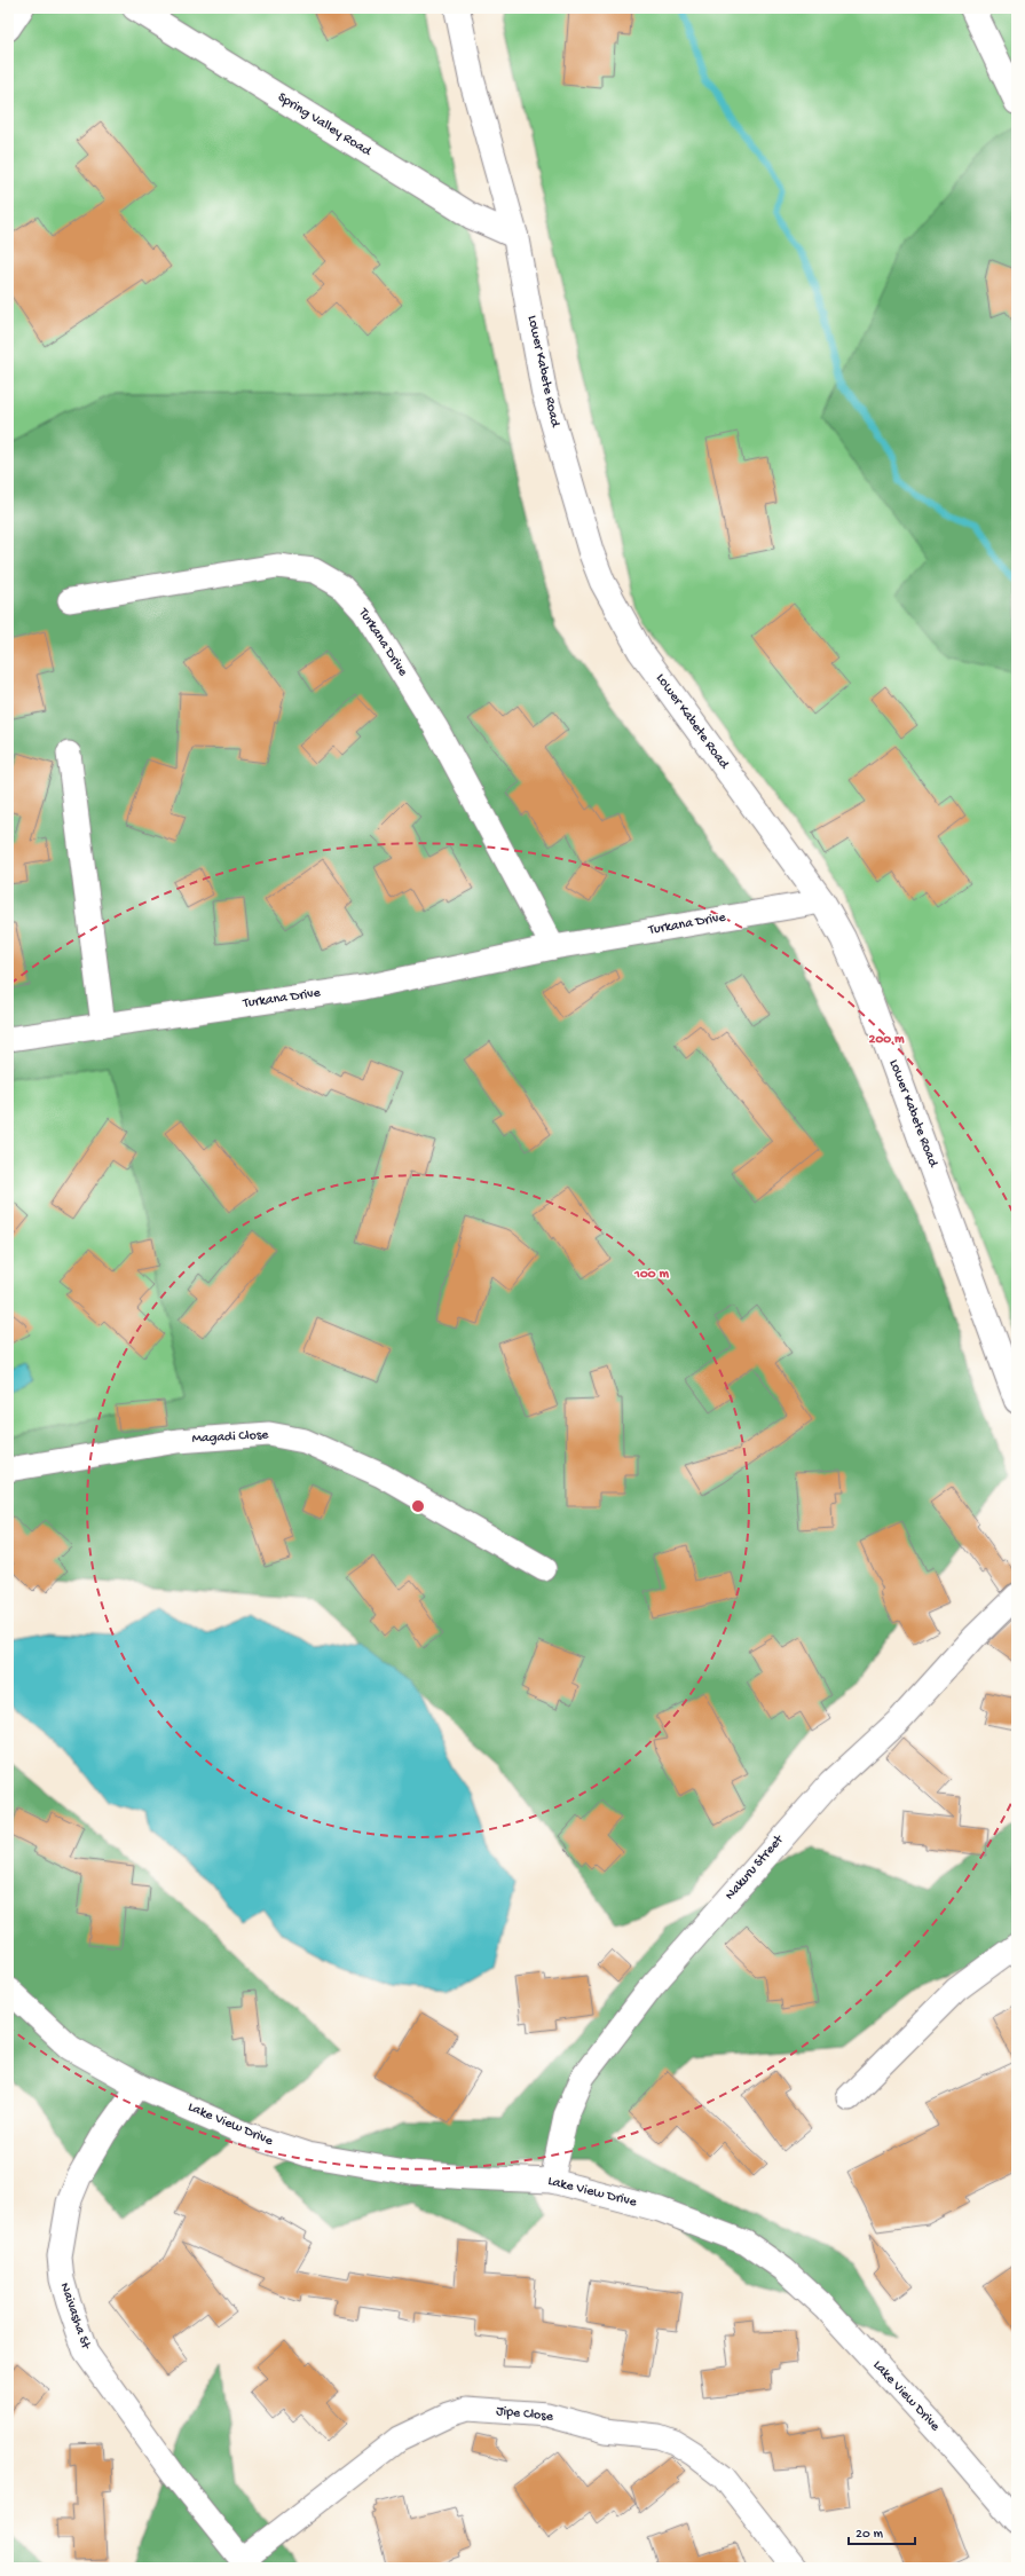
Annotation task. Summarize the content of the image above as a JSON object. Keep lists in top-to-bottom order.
{
  "streets": {
    "main road": ["Spring Valley Road", "Lower Kabete Road"],
    "street": [
      "Turkana Drive",
      "Magadi Close",
      "Nakuru Street",
      "Lake View Drive",
      "Naivasha St",
      "Jipe Close"
    ]
  },
  "crossings": [
    ["Spring Valley Road", "Lower Kabete Road"],
    ["Lower Kabete Road", "Turkana Drive"],
    ["Nakuru Street", "Lake View Drive"],
    ["Lake View Drive", "Naivasha St"],
    ["Naivasha St", "Jipe Close"]
  ],
  "scale_bar": "20 m",
  "rings": ["200 m", "100 m"]
}
